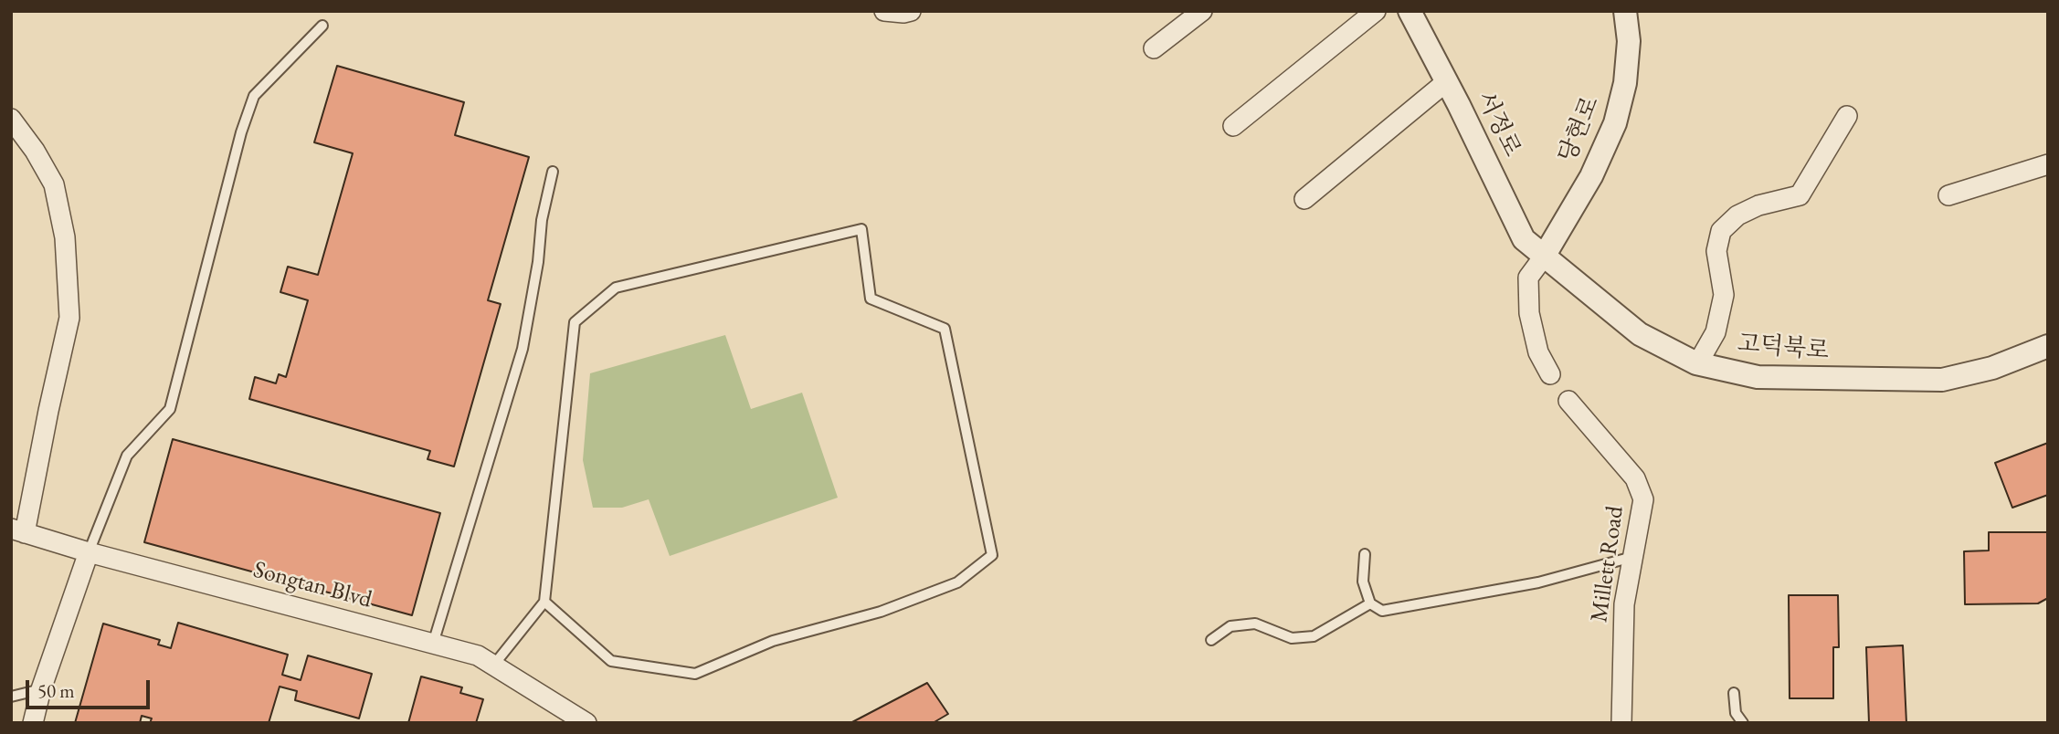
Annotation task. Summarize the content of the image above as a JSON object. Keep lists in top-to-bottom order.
{
  "streets": {
    "street": [
      "서정로",
      "당현로",
      "고덕북로",
      "Millett Road",
      "Songtan Blvd"
    ]
  },
  "crossings": [
    ["서정로", "당현로"],
    ["서정로", "고덕북로"],
    ["당현로", "고덕북로"]
  ],
  "scale_bar": "50 m"
}
